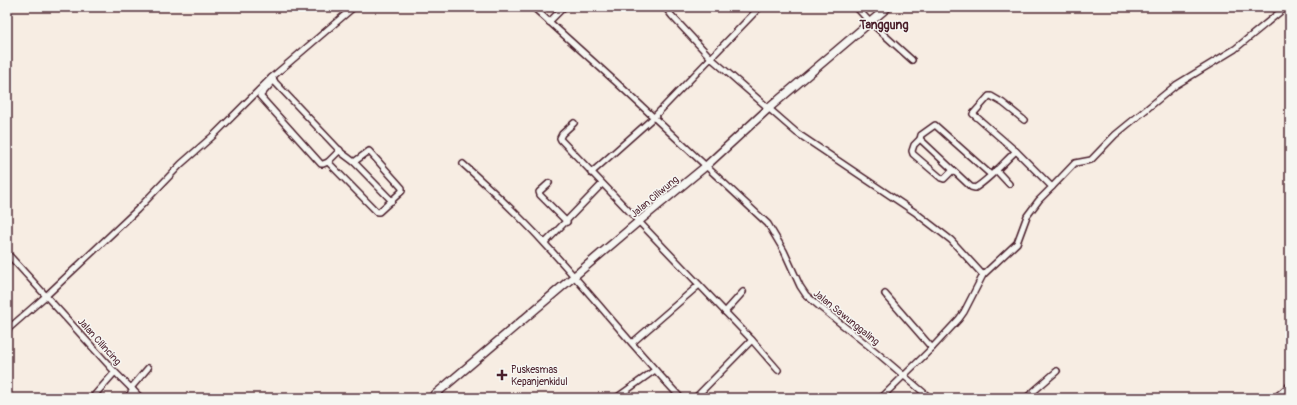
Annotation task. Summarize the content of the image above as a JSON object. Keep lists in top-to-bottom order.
{
  "streets": {
    "main road": ["Jalan Ciliwung"],
    "street": ["Jalan Sawunggaling", "Jalan Cilincing"]
  },
  "crossings": [
    ["Jalan Ciliwung", "Jalan Sawunggaling"]
  ],
  "districts": ["Tanggung"],
  "places": {
    "health": ["Puskesmas Kepanjenkidul"]
  }
}
